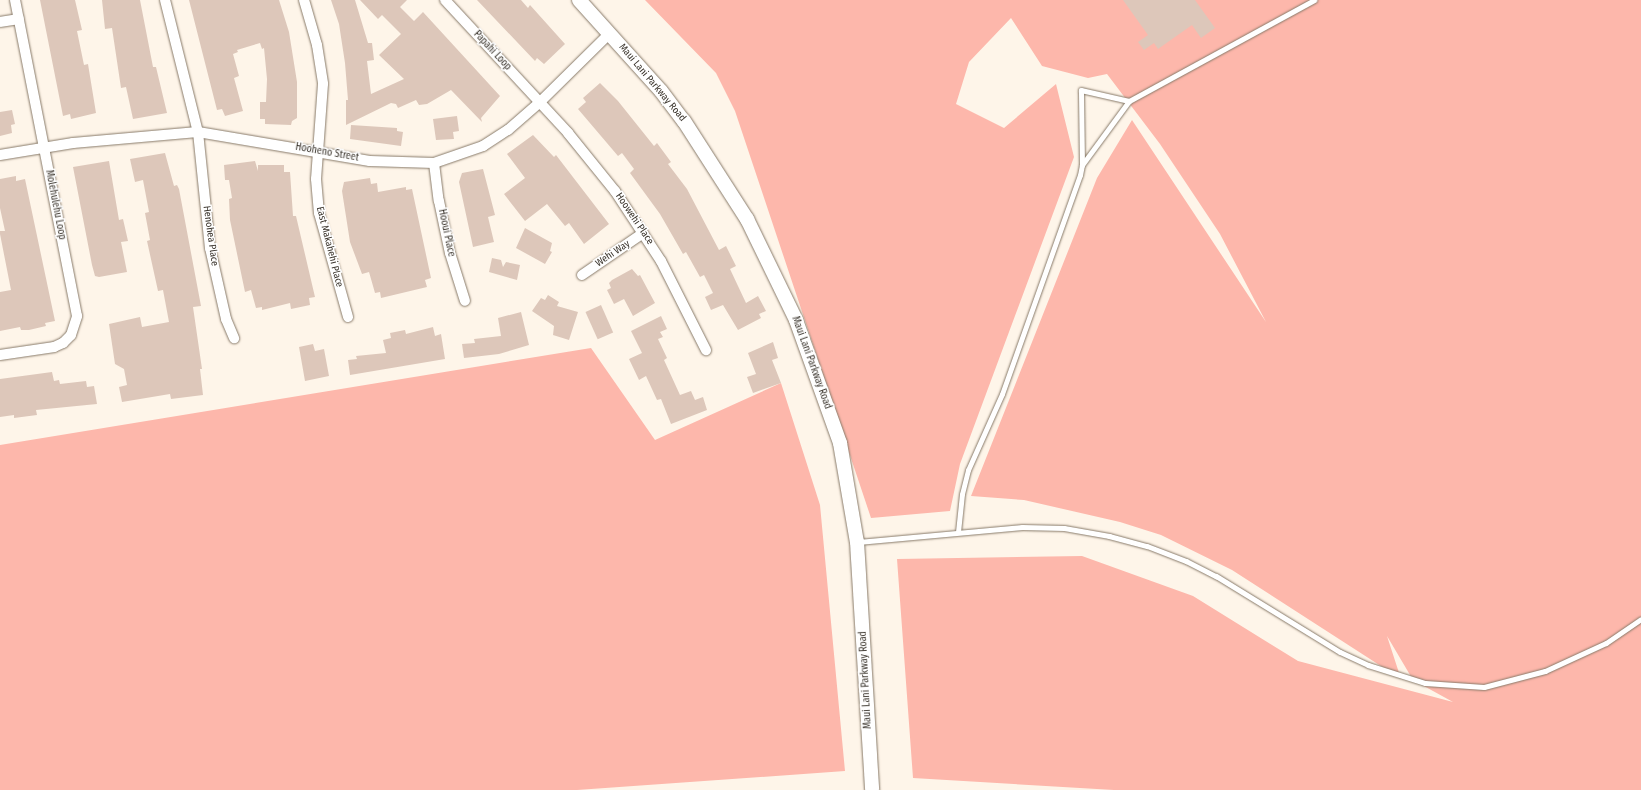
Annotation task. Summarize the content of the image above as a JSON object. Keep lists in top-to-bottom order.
{
  "streets": {
    "main road": ["Maui Lani Parkway Road"],
    "street": [
      "Papahi Loop",
      "Hooheno Street",
      "Molehulehu Loop",
      "Hoowehi Place",
      "Hooui Place",
      "Henohea Place",
      "East Makahehi Place",
      "Wehi Way"
    ]
  },
  "crossings": [
    ["Papahi Loop", "Hooheno Street"],
    ["Papahi Loop", "Hoowehi Place"],
    ["Maui Lani Parkway Road", "Hooheno Street"],
    ["Hooheno Street", "Molehulehu Loop"],
    ["Hooheno Street", "Hoowehi Place"],
    ["Hooheno Street", "Hooui Place"],
    ["Hooheno Street", "Henohea Place"],
    ["Hooheno Street", "East Makahehi Place"],
    ["Hoowehi Place", "Wehi Way"]
  ]
}
